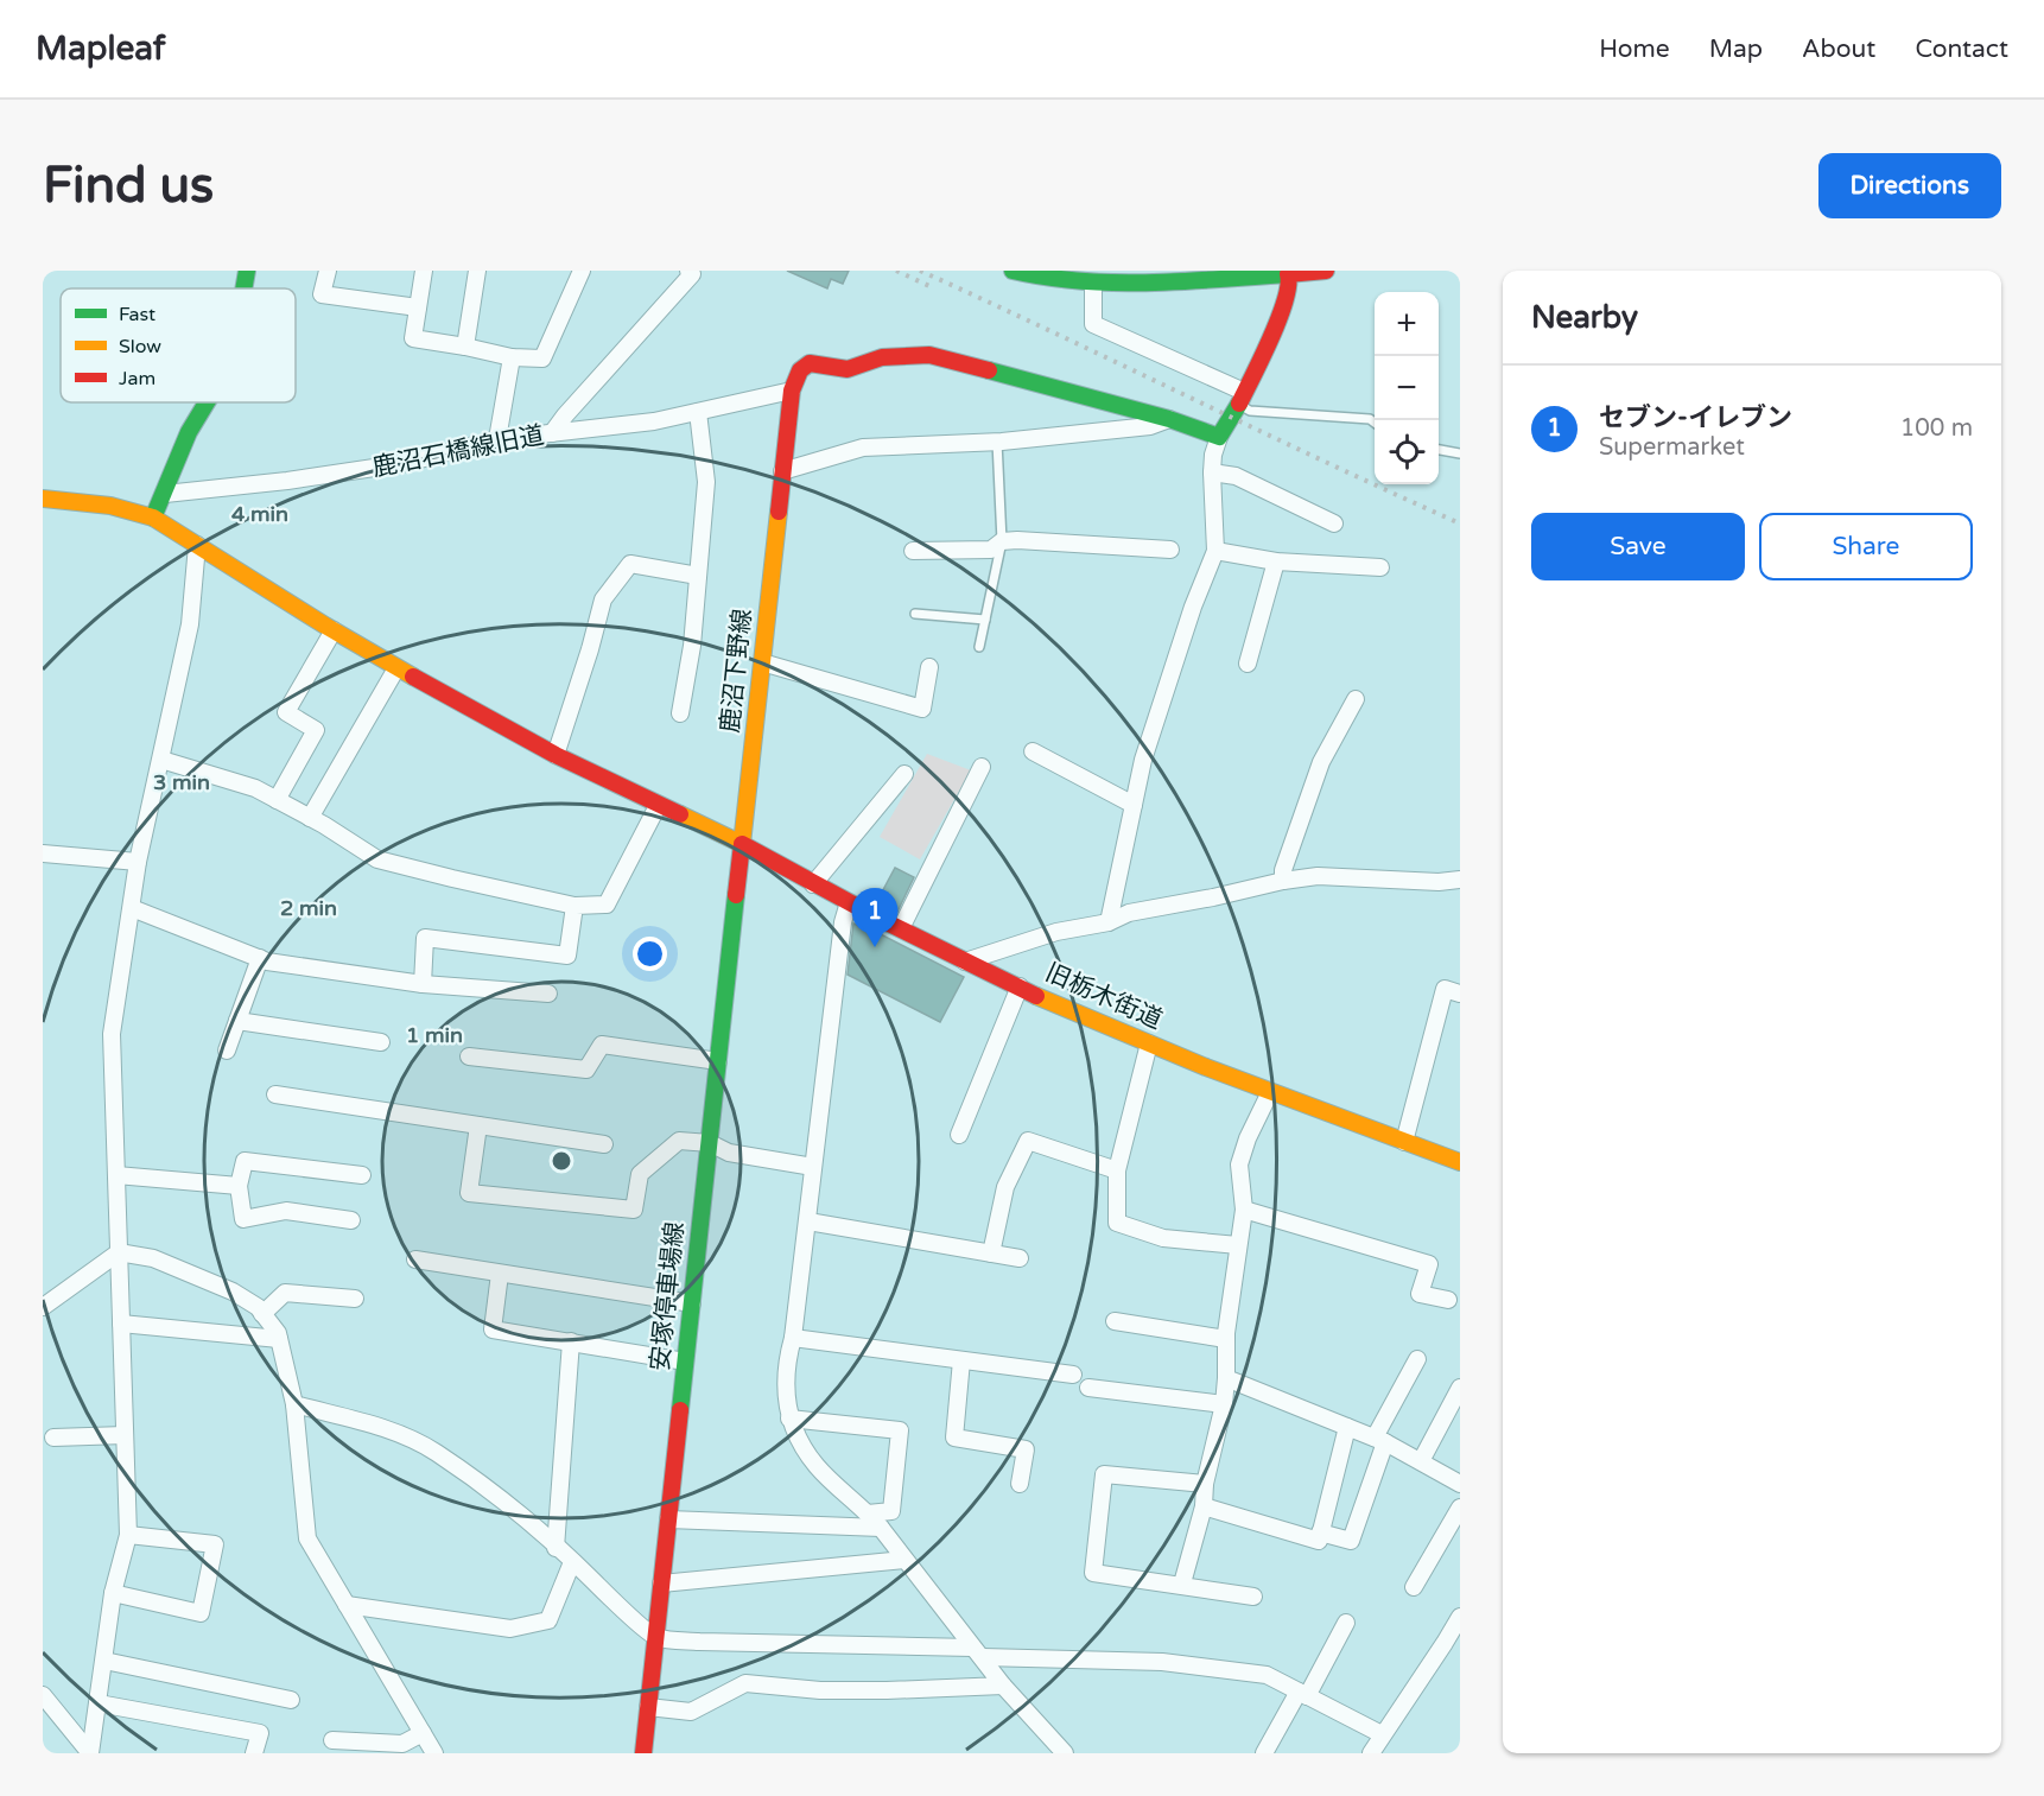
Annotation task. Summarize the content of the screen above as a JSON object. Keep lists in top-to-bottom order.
{
  "streets": {
    "main road": ["鹿沼下野線", "旧栃木街道", "安塚停車場線"],
    "street": ["鹿沼石橋線旧道"]
  },
  "crossings": [
    ["鹿沼石橋線旧道", "鹿沼下野線"],
    ["鹿沼下野線", "旧栃木街道"],
    ["鹿沼下野線", "安塚停車場線"],
    ["旧栃木街道", "安塚停車場線"]
  ],
  "legend": ["Fast", "Slow", "Jam"],
  "page": {
    "header": "Mapleaf",
    "nav": [
      "Home",
      "Map",
      "About",
      "Contact"
    ],
    "buttons": [
      "Directions",
      ["Save", "Share"]
    ],
    "title": "Find us",
    "heading": "Nearby",
    "map_buttons": ["+", "−"],
    "list": [
      {
        "mark": "1",
        "name": "セブン-イレブン",
        "note": "Supermarket",
        "value": "100 m"
      }
    ],
    "pins": "1"
  },
  "rings": [
    "4 min",
    "3 min",
    "2 min",
    "1 min"
  ]
}
